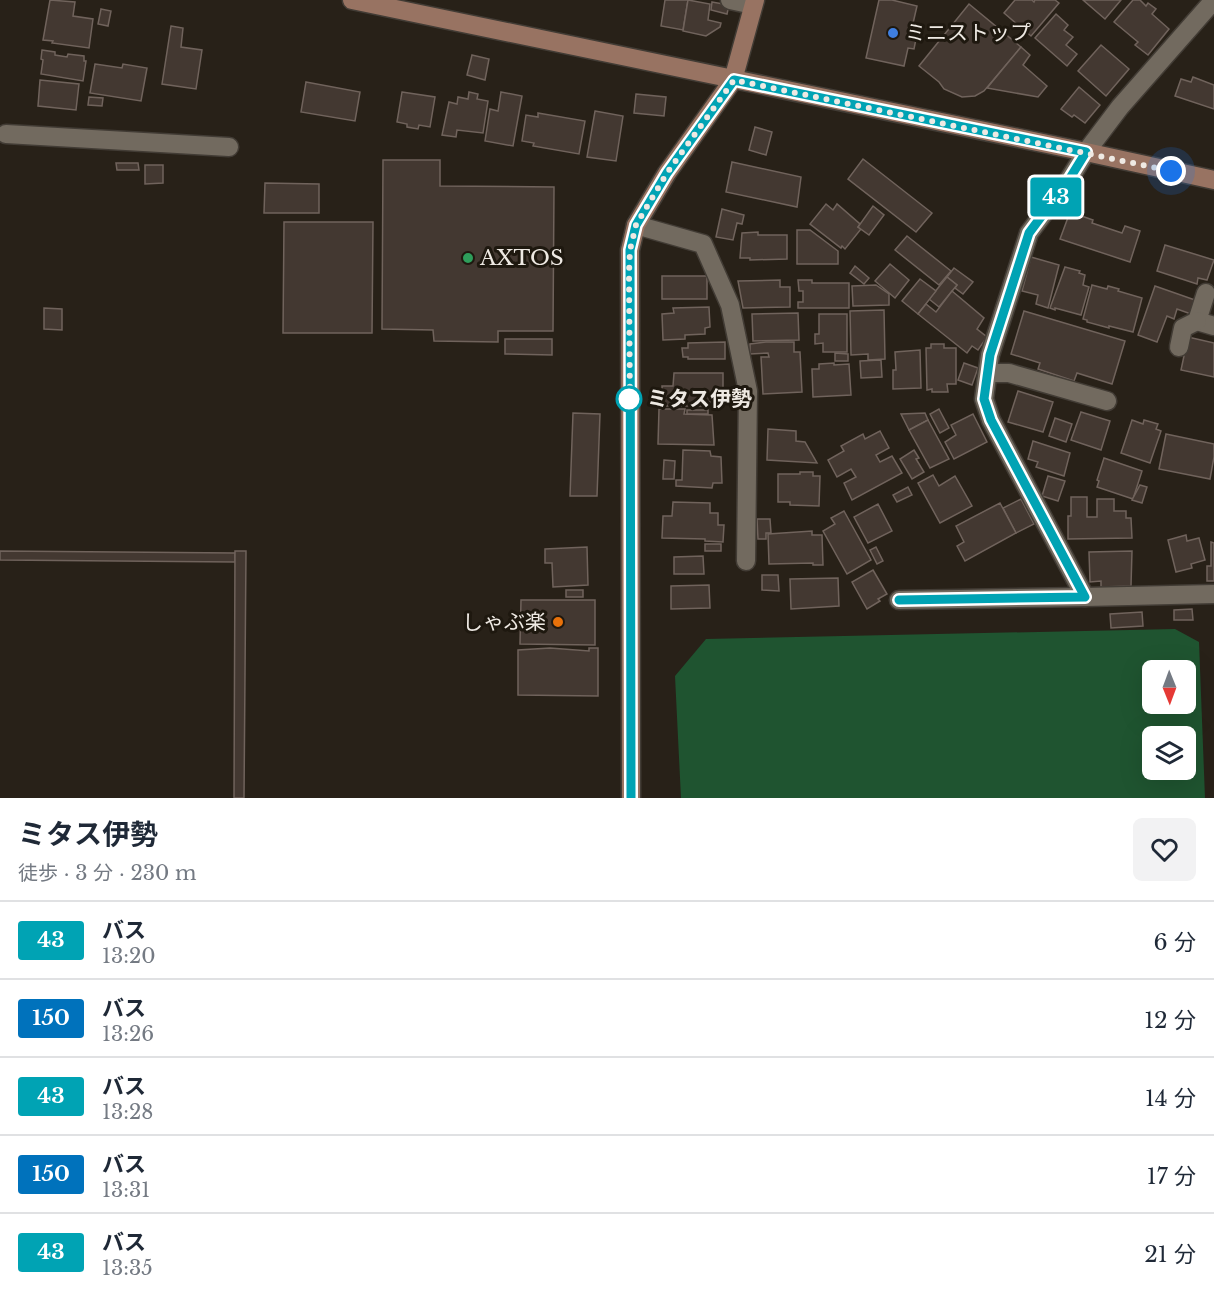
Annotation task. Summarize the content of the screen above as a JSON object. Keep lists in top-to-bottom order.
{
  "places": [
    "ミニストップ",
    "AXTOS",
    "ミタス伊勢",
    "しゃぶ楽"
  ],
  "lines": ["bus line 43"],
  "north": "bottom",
  "page": {
    "on_map": "43",
    "heading": ["ミタス伊勢", "徒歩 · 3 分 · 230 m"],
    "list": [
      {
        "mark": "43",
        "name": "バス",
        "note": "13:20",
        "value": "6 分"
      },
      {
        "mark": "150",
        "name": "バス",
        "note": "13:26",
        "value": "12 分"
      },
      {
        "mark": "43",
        "name": "バス",
        "note": "13:28",
        "value": "14 分"
      },
      {
        "mark": "150",
        "name": "バス",
        "note": "13:31",
        "value": "17 分"
      },
      {
        "mark": "43",
        "name": "バス",
        "note": "13:35",
        "value": "21 分"
      }
    ]
  }
}
